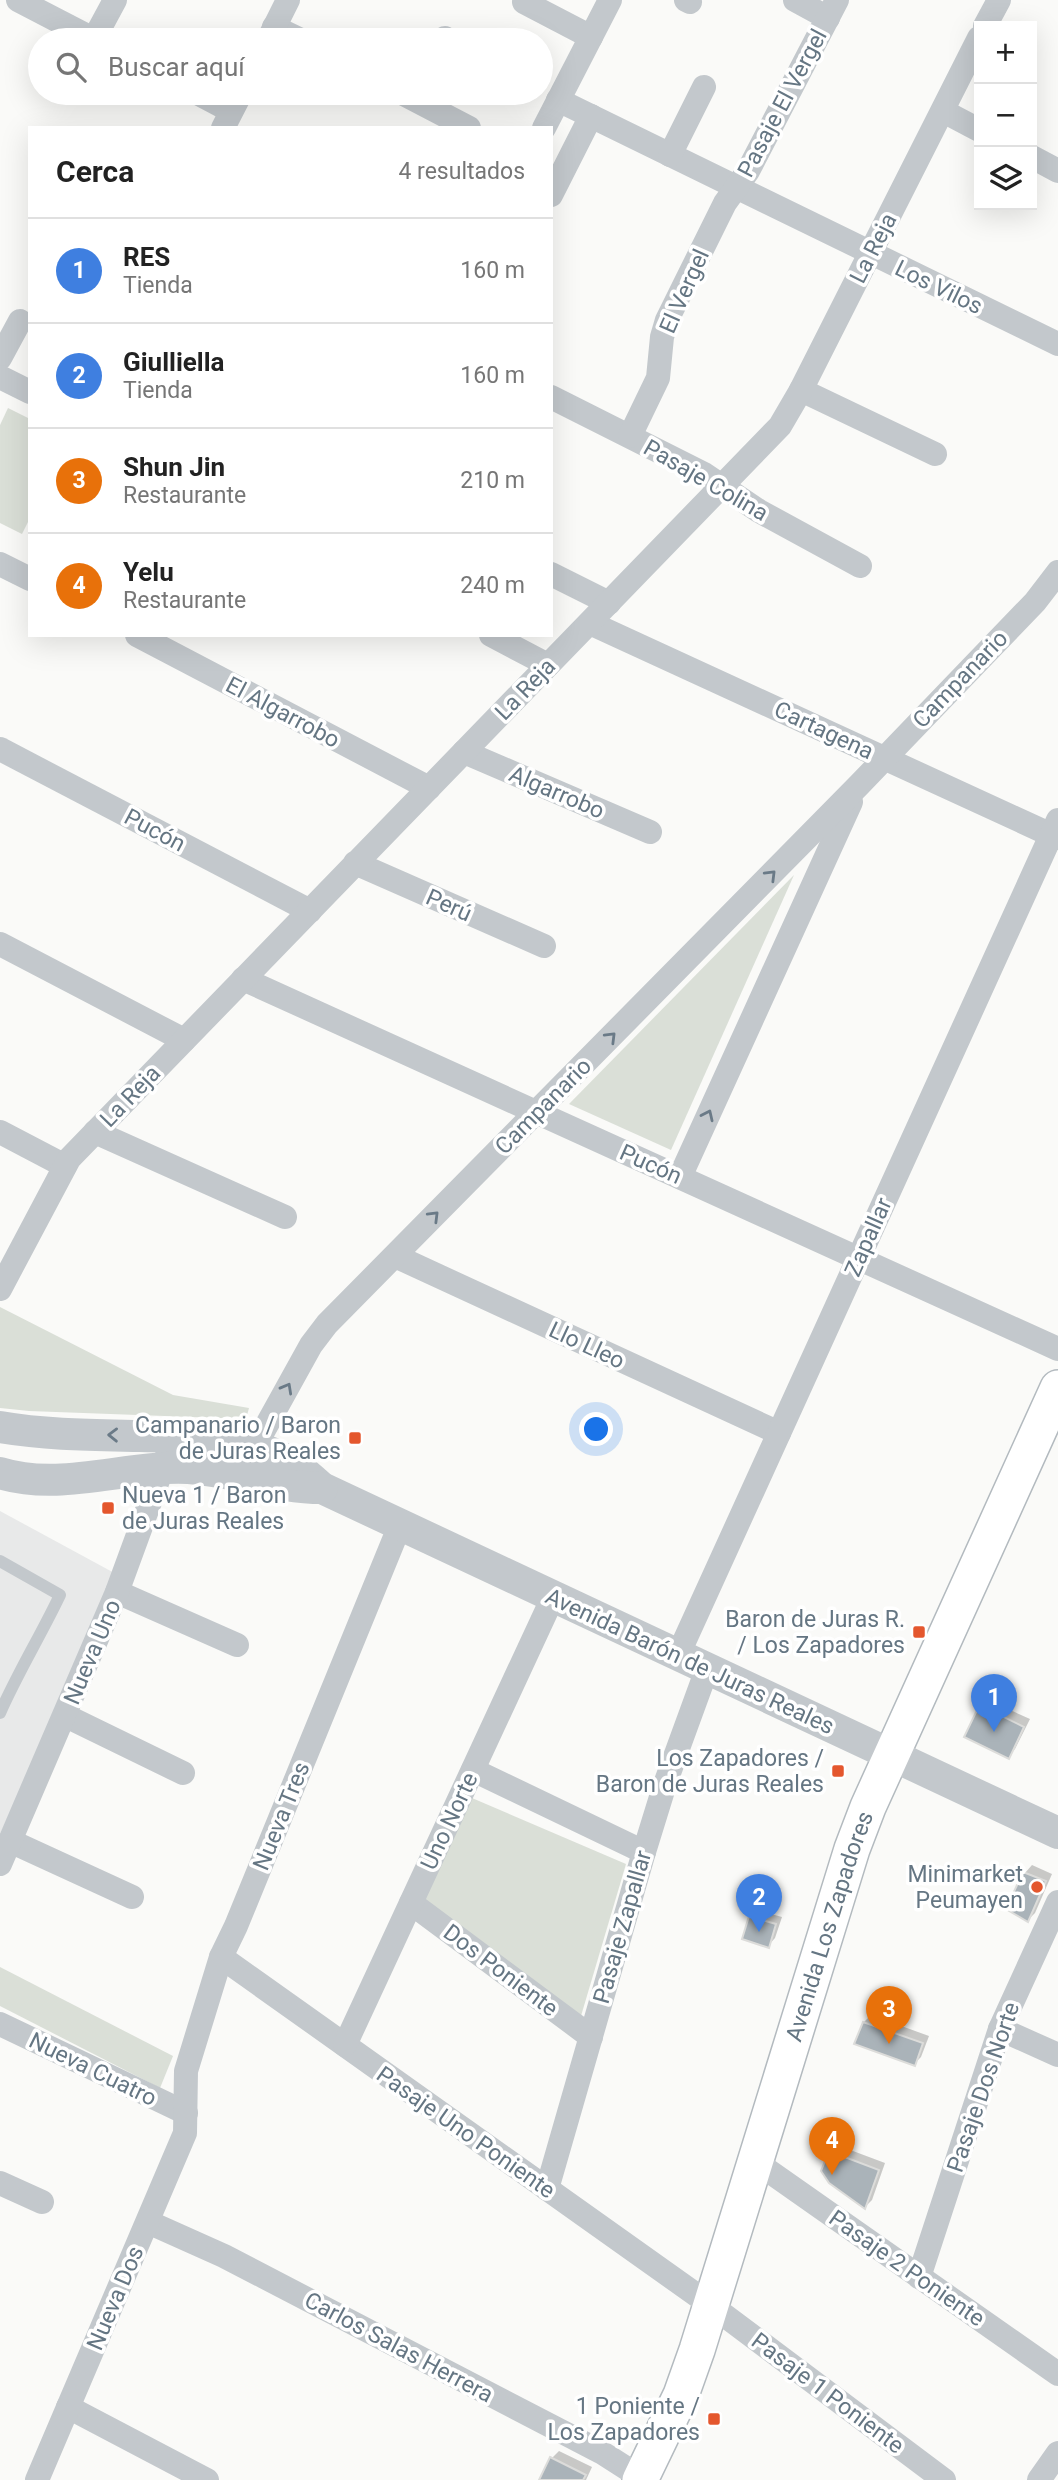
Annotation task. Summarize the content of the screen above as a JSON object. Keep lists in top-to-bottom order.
{
  "streets": {
    "main road": ["Avenida Los Zapadores"],
    "street": [
      "Pasaje El Vergel",
      "La Reja",
      "Los Vilos",
      "El Vergel",
      "Pasaje Colina",
      "Campanario",
      "El Algarrobo",
      "Cartagena",
      "Algarrobo",
      "Pucón",
      "Perú",
      "Zapallar",
      "Llo Lleo",
      "Nueva Uno",
      "Avenida Barón de Juras Reales",
      "Nueva Tres",
      "Uno Norte",
      "Pasaje Zapallar",
      "Dos Poniente",
      "Nueva Cuatro",
      "Pasaje Dos Norte",
      "Pasaje Uno Poniente",
      "Pasaje 2 Poniente",
      "Nueva Dos",
      "Carlos Salas Herrera",
      "Pasaje 1 Poniente"
    ]
  },
  "crossings": [
    ["Pasaje El Vergel", "Los Vilos"],
    ["Pasaje El Vergel", "El Vergel"],
    ["La Reja", "Los Vilos"],
    ["La Reja", "Pasaje Colina"],
    ["La Reja", "El Algarrobo"],
    ["La Reja", "Cartagena"],
    ["La Reja", "Algarrobo"],
    ["La Reja", "Pucón"],
    ["La Reja", "Perú"],
    ["Los Vilos", "El Vergel"],
    ["El Vergel", "Pasaje Colina"],
    ["Campanario", "Cartagena"],
    ["Campanario", "Pucón"],
    ["Campanario", "Llo Lleo"],
    ["Campanario", "Avenida Barón de Juras Reales"],
    ["Cartagena", "Zapallar"],
    ["Pucón", "Zapallar"],
    ["Zapallar", "Llo Lleo"],
    ["Zapallar", "Avenida Barón de Juras Reales"],
    ["Nueva Uno", "Avenida Barón de Juras Reales"],
    ["Avenida Barón de Juras Reales", "Nueva Tres"],
    ["Avenida Barón de Juras Reales", "Uno Norte"],
    ["Avenida Barón de Juras Reales", "Pasaje Zapallar"],
    ["Avenida Barón de Juras Reales", "Avenida Los Zapadores"],
    ["Nueva Tres", "Nueva Cuatro"],
    ["Nueva Tres", "Pasaje Uno Poniente"],
    ["Nueva Tres", "Nueva Dos"],
    ["Uno Norte", "Dos Poniente"],
    ["Uno Norte", "Pasaje Uno Poniente"],
    ["Pasaje Zapallar", "Dos Poniente"],
    ["Pasaje Zapallar", "Pasaje Uno Poniente"],
    ["Avenida Los Zapadores", "Pasaje Uno Poniente"],
    ["Avenida Los Zapadores", "Pasaje 2 Poniente"],
    ["Avenida Los Zapadores", "Carlos Salas Herrera"],
    ["Avenida Los Zapadores", "Pasaje 1 Poniente"],
    ["Nueva Cuatro", "Nueva Dos"],
    ["Pasaje Dos Norte", "Pasaje 2 Poniente"],
    ["Pasaje Uno Poniente", "Pasaje 1 Poniente"],
    ["Nueva Dos", "Carlos Salas Herrera"]
  ],
  "one_way": ["Campanario"],
  "places": {
    "transit": [
      "Campanario / Baron de Juras Reales",
      "Nueva 1 / Baron de Juras Reales",
      "Baron de Juras R. / Los Zapadores",
      "Los Zapadores / Baron de Juras Reales",
      "1 Poniente / Los Zapadores"
    ],
    "other": ["Minimarket Peumayen"]
  },
  "page": {
    "map_buttons": ["+", "−"],
    "search": "Buscar aquí",
    "heading": ["Cerca", "4 resultados"],
    "list": [
      {
        "mark": "1",
        "name": "RES",
        "note": "Tienda",
        "value": "160 m"
      },
      {
        "mark": "2",
        "name": "Giulliella",
        "note": "Tienda",
        "value": "160 m"
      },
      {
        "mark": "3",
        "name": "Shun Jin",
        "note": "Restaurante",
        "value": "210 m"
      },
      {
        "mark": "4",
        "name": "Yelu",
        "note": "Restaurante",
        "value": "240 m"
      }
    ],
    "pins": [
      "1",
      "2",
      "3",
      "4"
    ]
  }
}
